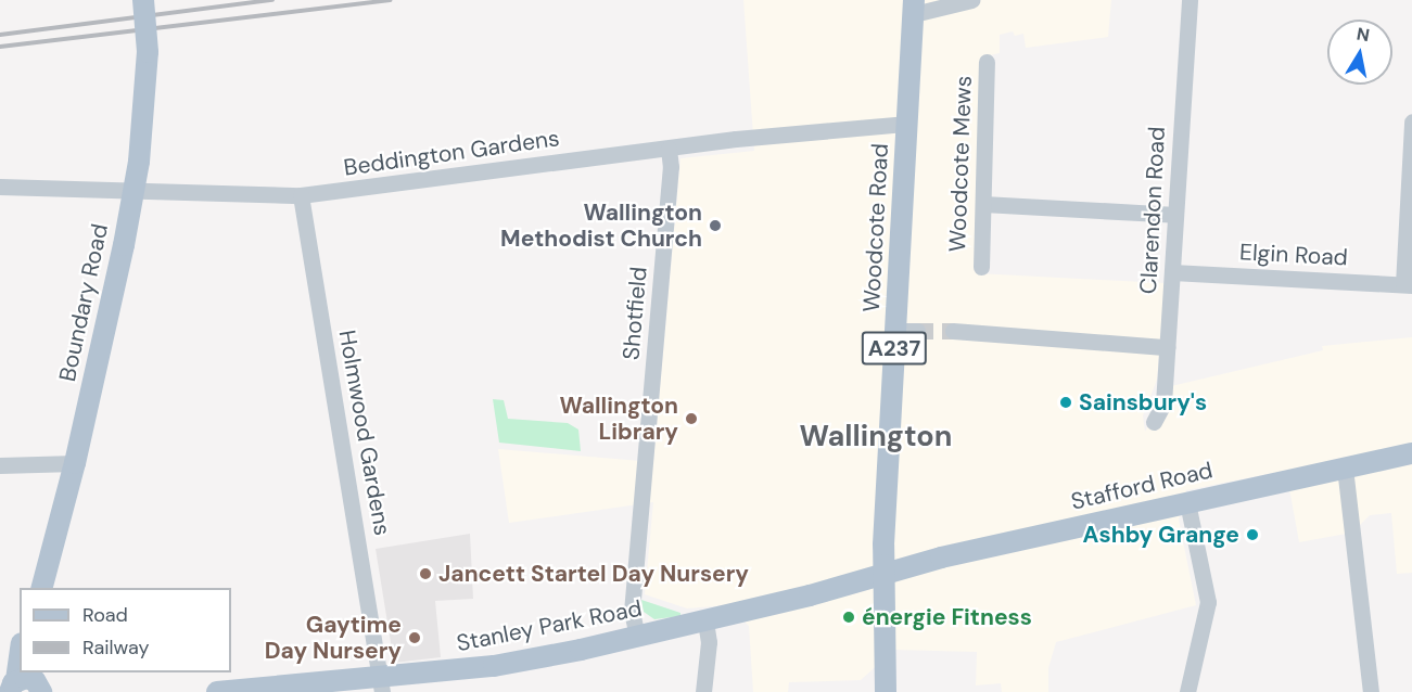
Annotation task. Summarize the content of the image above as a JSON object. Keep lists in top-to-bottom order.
{
  "streets": {
    "main road": [
      "Woodcote Road",
      "Boundary Road",
      "A237",
      "Stafford Road",
      "Stanley Park Road"
    ],
    "street": [
      "Beddington Gardens",
      "Woodcote Mews",
      "Clarendon Road",
      "Elgin Road",
      "Shotfield",
      "Holmwood Gardens"
    ]
  },
  "crossings": [
    ["Beddington Gardens", "Woodcote Road"],
    ["Beddington Gardens", "Boundary Road"],
    ["Beddington Gardens", "Shotfield"],
    ["Beddington Gardens", "Holmwood Gardens"],
    ["Clarendon Road", "Elgin Road"],
    ["Woodcote Road", "Stafford Road"],
    ["Woodcote Road", "Stanley Park Road"],
    ["Shotfield", "Stanley Park Road"],
    ["Holmwood Gardens", "Stanley Park Road"],
    ["Stafford Road", "Stanley Park Road"]
  ],
  "districts": ["Wallington"],
  "places": [
    "Wallington Methodist Church",
    "Sainsbury's",
    "Wallington Library",
    "Ashby Grange",
    "Jancett Startel Day Nursery",
    "énergie Fitness",
    "Gaytime Day Nursery"
  ],
  "legend": ["Road", "Railway"],
  "north": "top"
}
